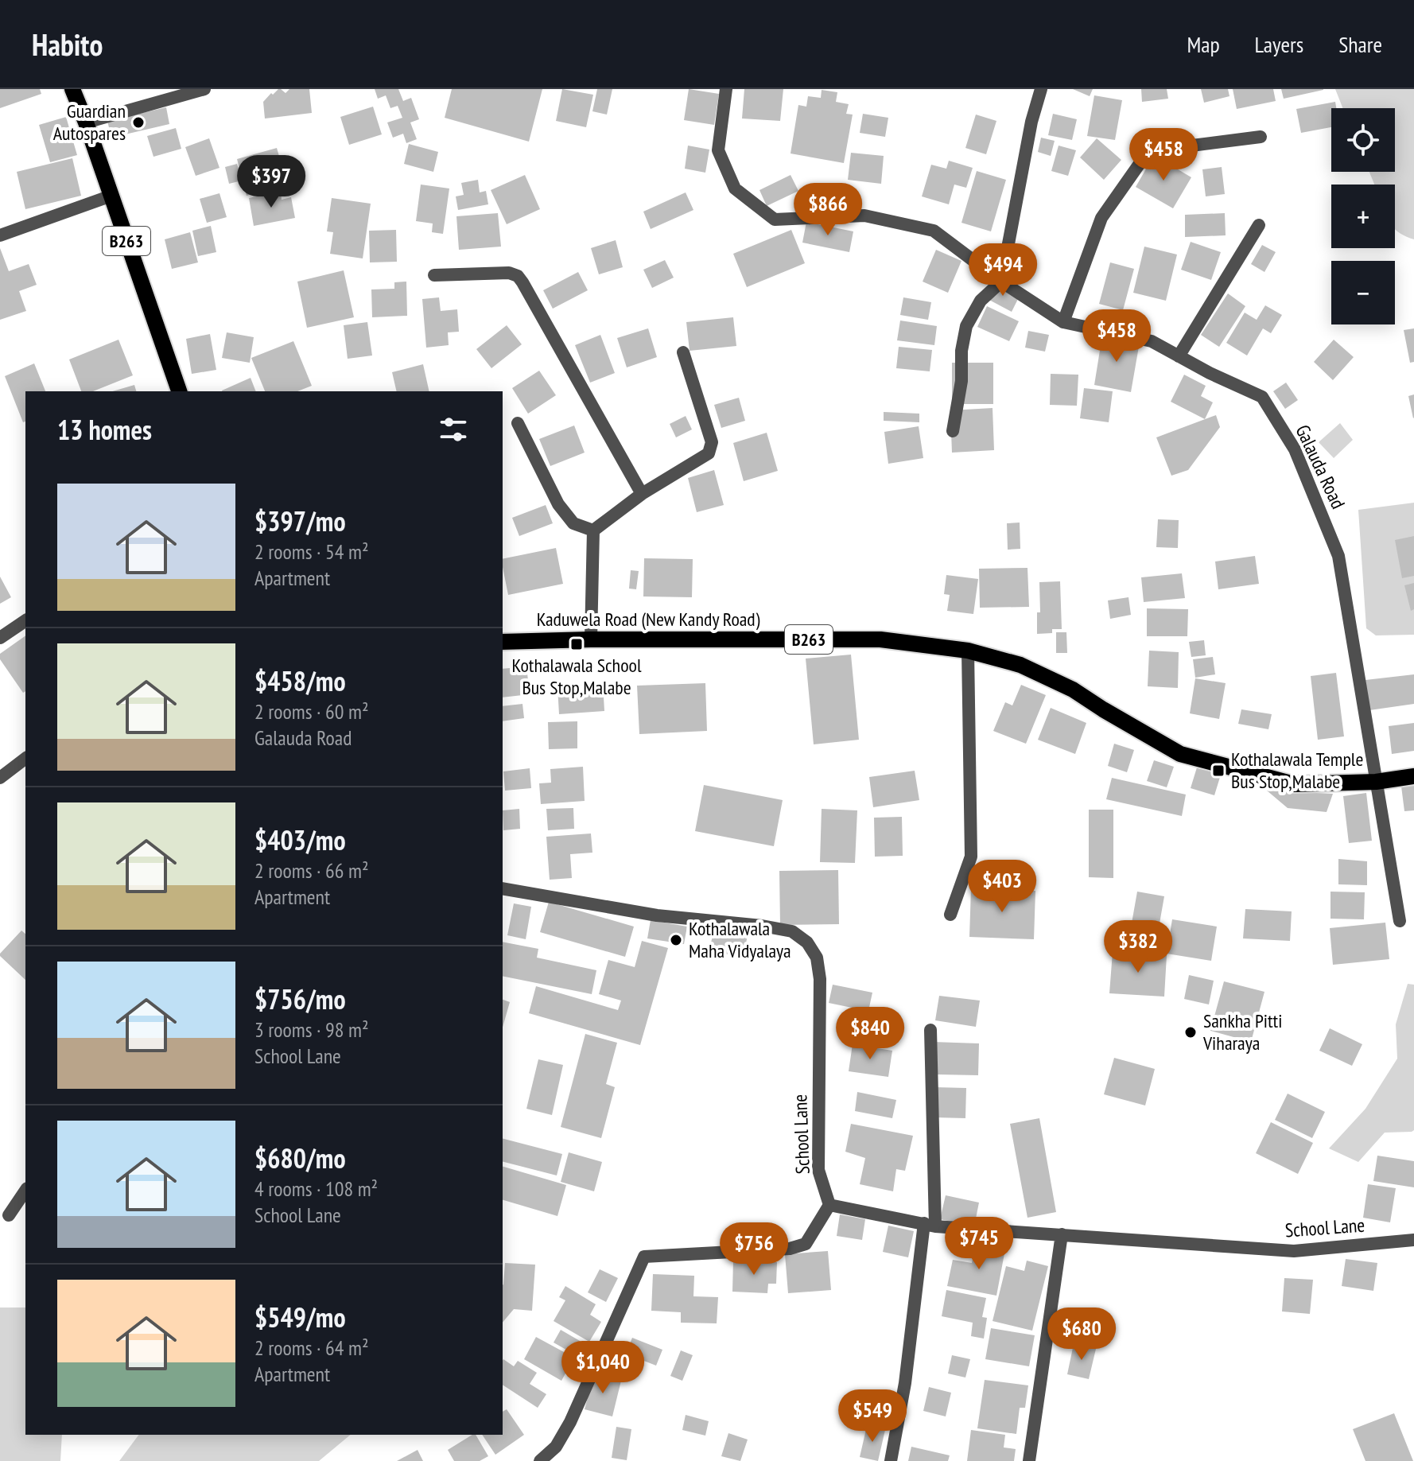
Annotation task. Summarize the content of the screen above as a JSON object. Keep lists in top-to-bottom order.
{
  "streets": {
    "main road": ["B263", "Kaduwela Road (New Kandy Road)"],
    "street": ["Galauda Road", "School Lane"]
  },
  "crossings": [
    ["Galauda Road", "Kaduwela Road (New Kandy Road)"]
  ],
  "places": {
    "other": ["Guardian Autospares", "Kothalawala Maha Vidyalaya", "Sankha Pitti Viharaya"],
    "transit": ["Kothalawala School Bus Stop,Malabe", "Kothalawala Temple Bus Stop,Malabe"]
  },
  "page": {
    "header": "Habito",
    "nav": ["Map", "Layers", "Share"],
    "map_buttons": ["+", "−"],
    "price": [
      "$458",
      "$397",
      "$866",
      "$494",
      "$458",
      "$403",
      "$382",
      "$840",
      "$745",
      "$756",
      "$680",
      "$1,040",
      "$549"
    ],
    "heading": "13 homes",
    "list": [
      {
        "name": "$397/mo",
        "note": "2 rooms · 54 m² · Apartment"
      },
      {
        "name": "$458/mo",
        "note": "2 rooms · 60 m² · Galauda Road"
      },
      {
        "name": "$403/mo",
        "note": "2 rooms · 66 m² · Apartment"
      },
      {
        "name": "$756/mo",
        "note": "3 rooms · 98 m² · School Lane"
      },
      {
        "name": "$680/mo",
        "note": "4 rooms · 108 m² · School Lane"
      },
      {
        "name": "$549/mo",
        "note": "2 rooms · 64 m² · Apartment"
      }
    ]
  }
}
